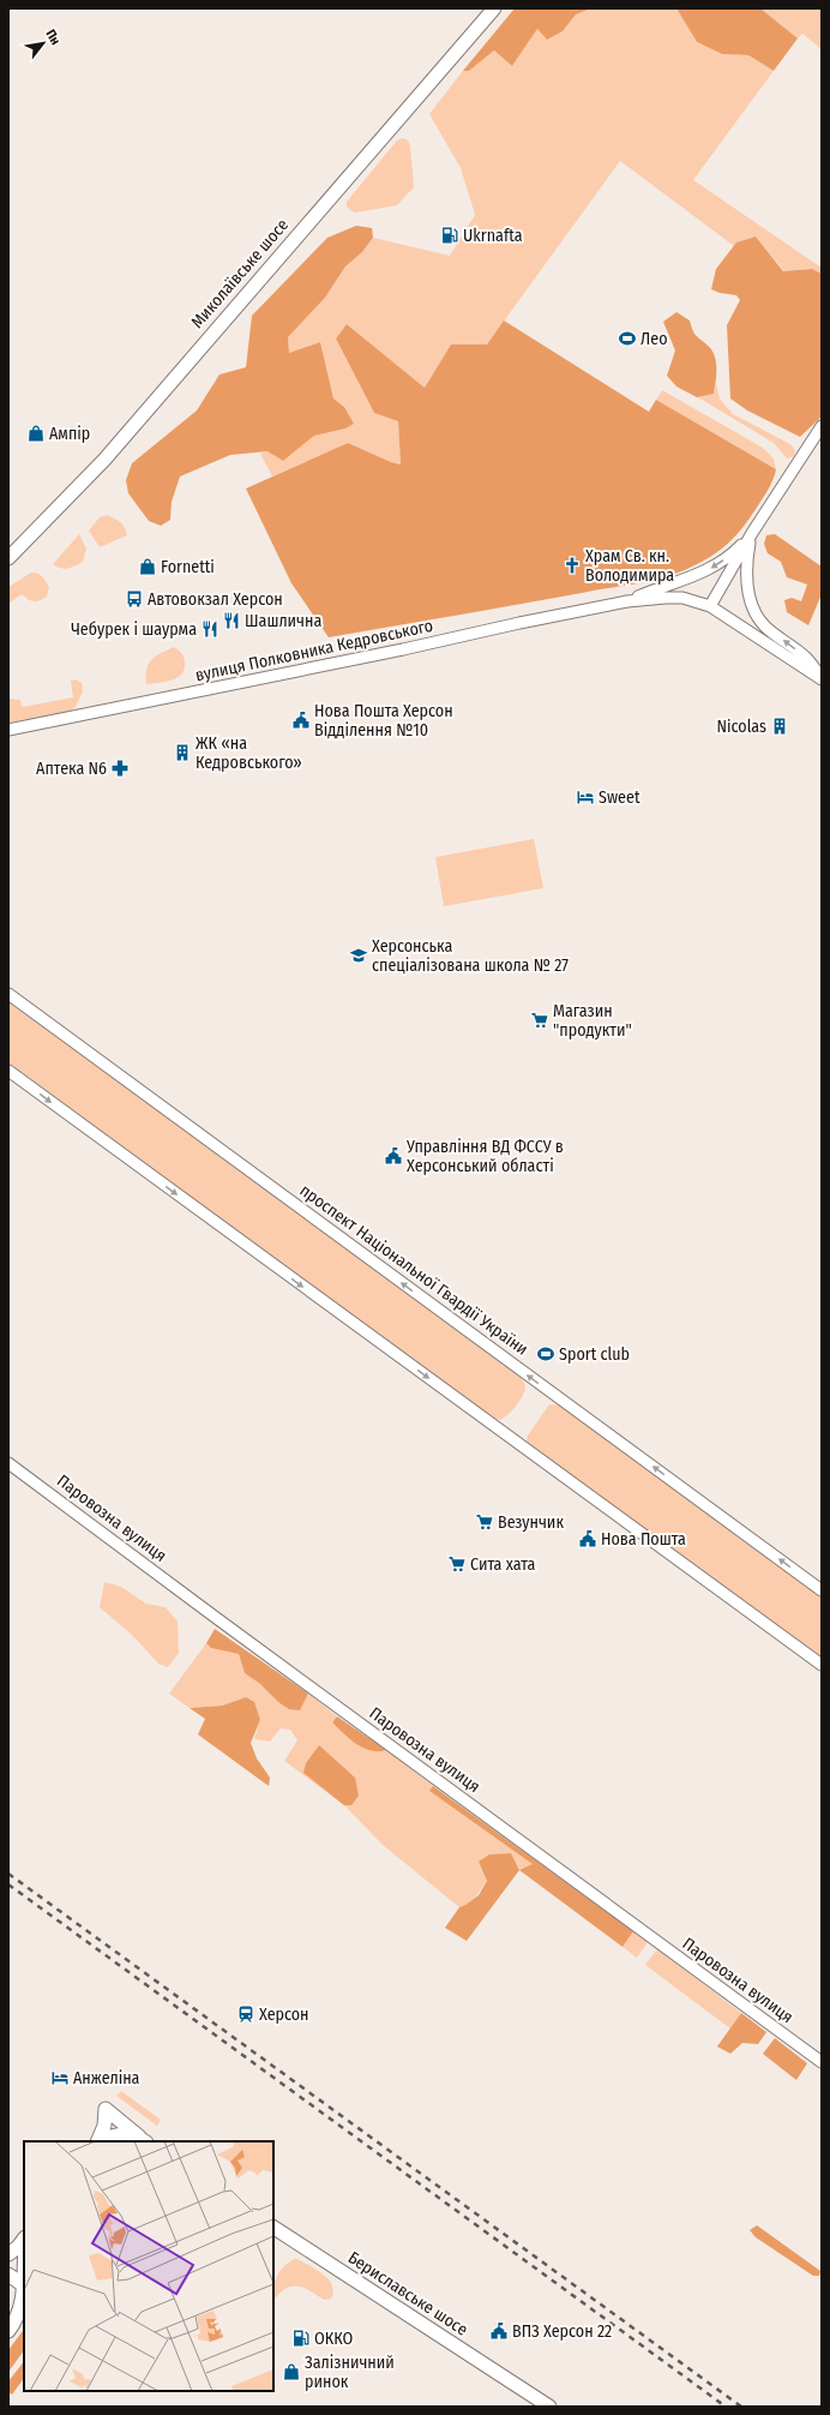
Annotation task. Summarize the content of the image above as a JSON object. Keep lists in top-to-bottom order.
{
  "streets": {
    "main road": ["Миколаївське шосе", "Бериславське шосе"],
    "street": ["вулиця Полковника Кедровського", "проспект Національної Гвардії України", "Паровозна вулиця"]
  },
  "places": {
    "fuel station": ["Ukrnafta", "ОККО"],
    "sports": ["Лео", "Sport club"],
    "shop": ["Ампір", "Fornetti", "Залізничний ринок"],
    "church": ["Храм Св. кн. Володимира"],
    "bus stop": ["Автовокзал Херсон"],
    "restaurant": ["Шашлична", "Чебурек і шаурма"],
    "public building": [
      "Нова Пошта Херсон Відділення №10",
      "Управління ВД ФССУ в Херсонський області",
      "Нова Пошта",
      "ВПЗ Херсон 22"
    ],
    "building": ["Nicolas", "ЖК «на Кедровського»"],
    "pharmacy": ["Аптека N6"],
    "hotel": ["Sweet", "Анжеліна"],
    "school or university": ["Херсонська спеціалізована школа № 27"],
    "supermarket": ["Магазин \"продукти\"", "Везунчик", "Сита хата"],
    "station": ["Херсон"]
  },
  "north": "top right"
}
